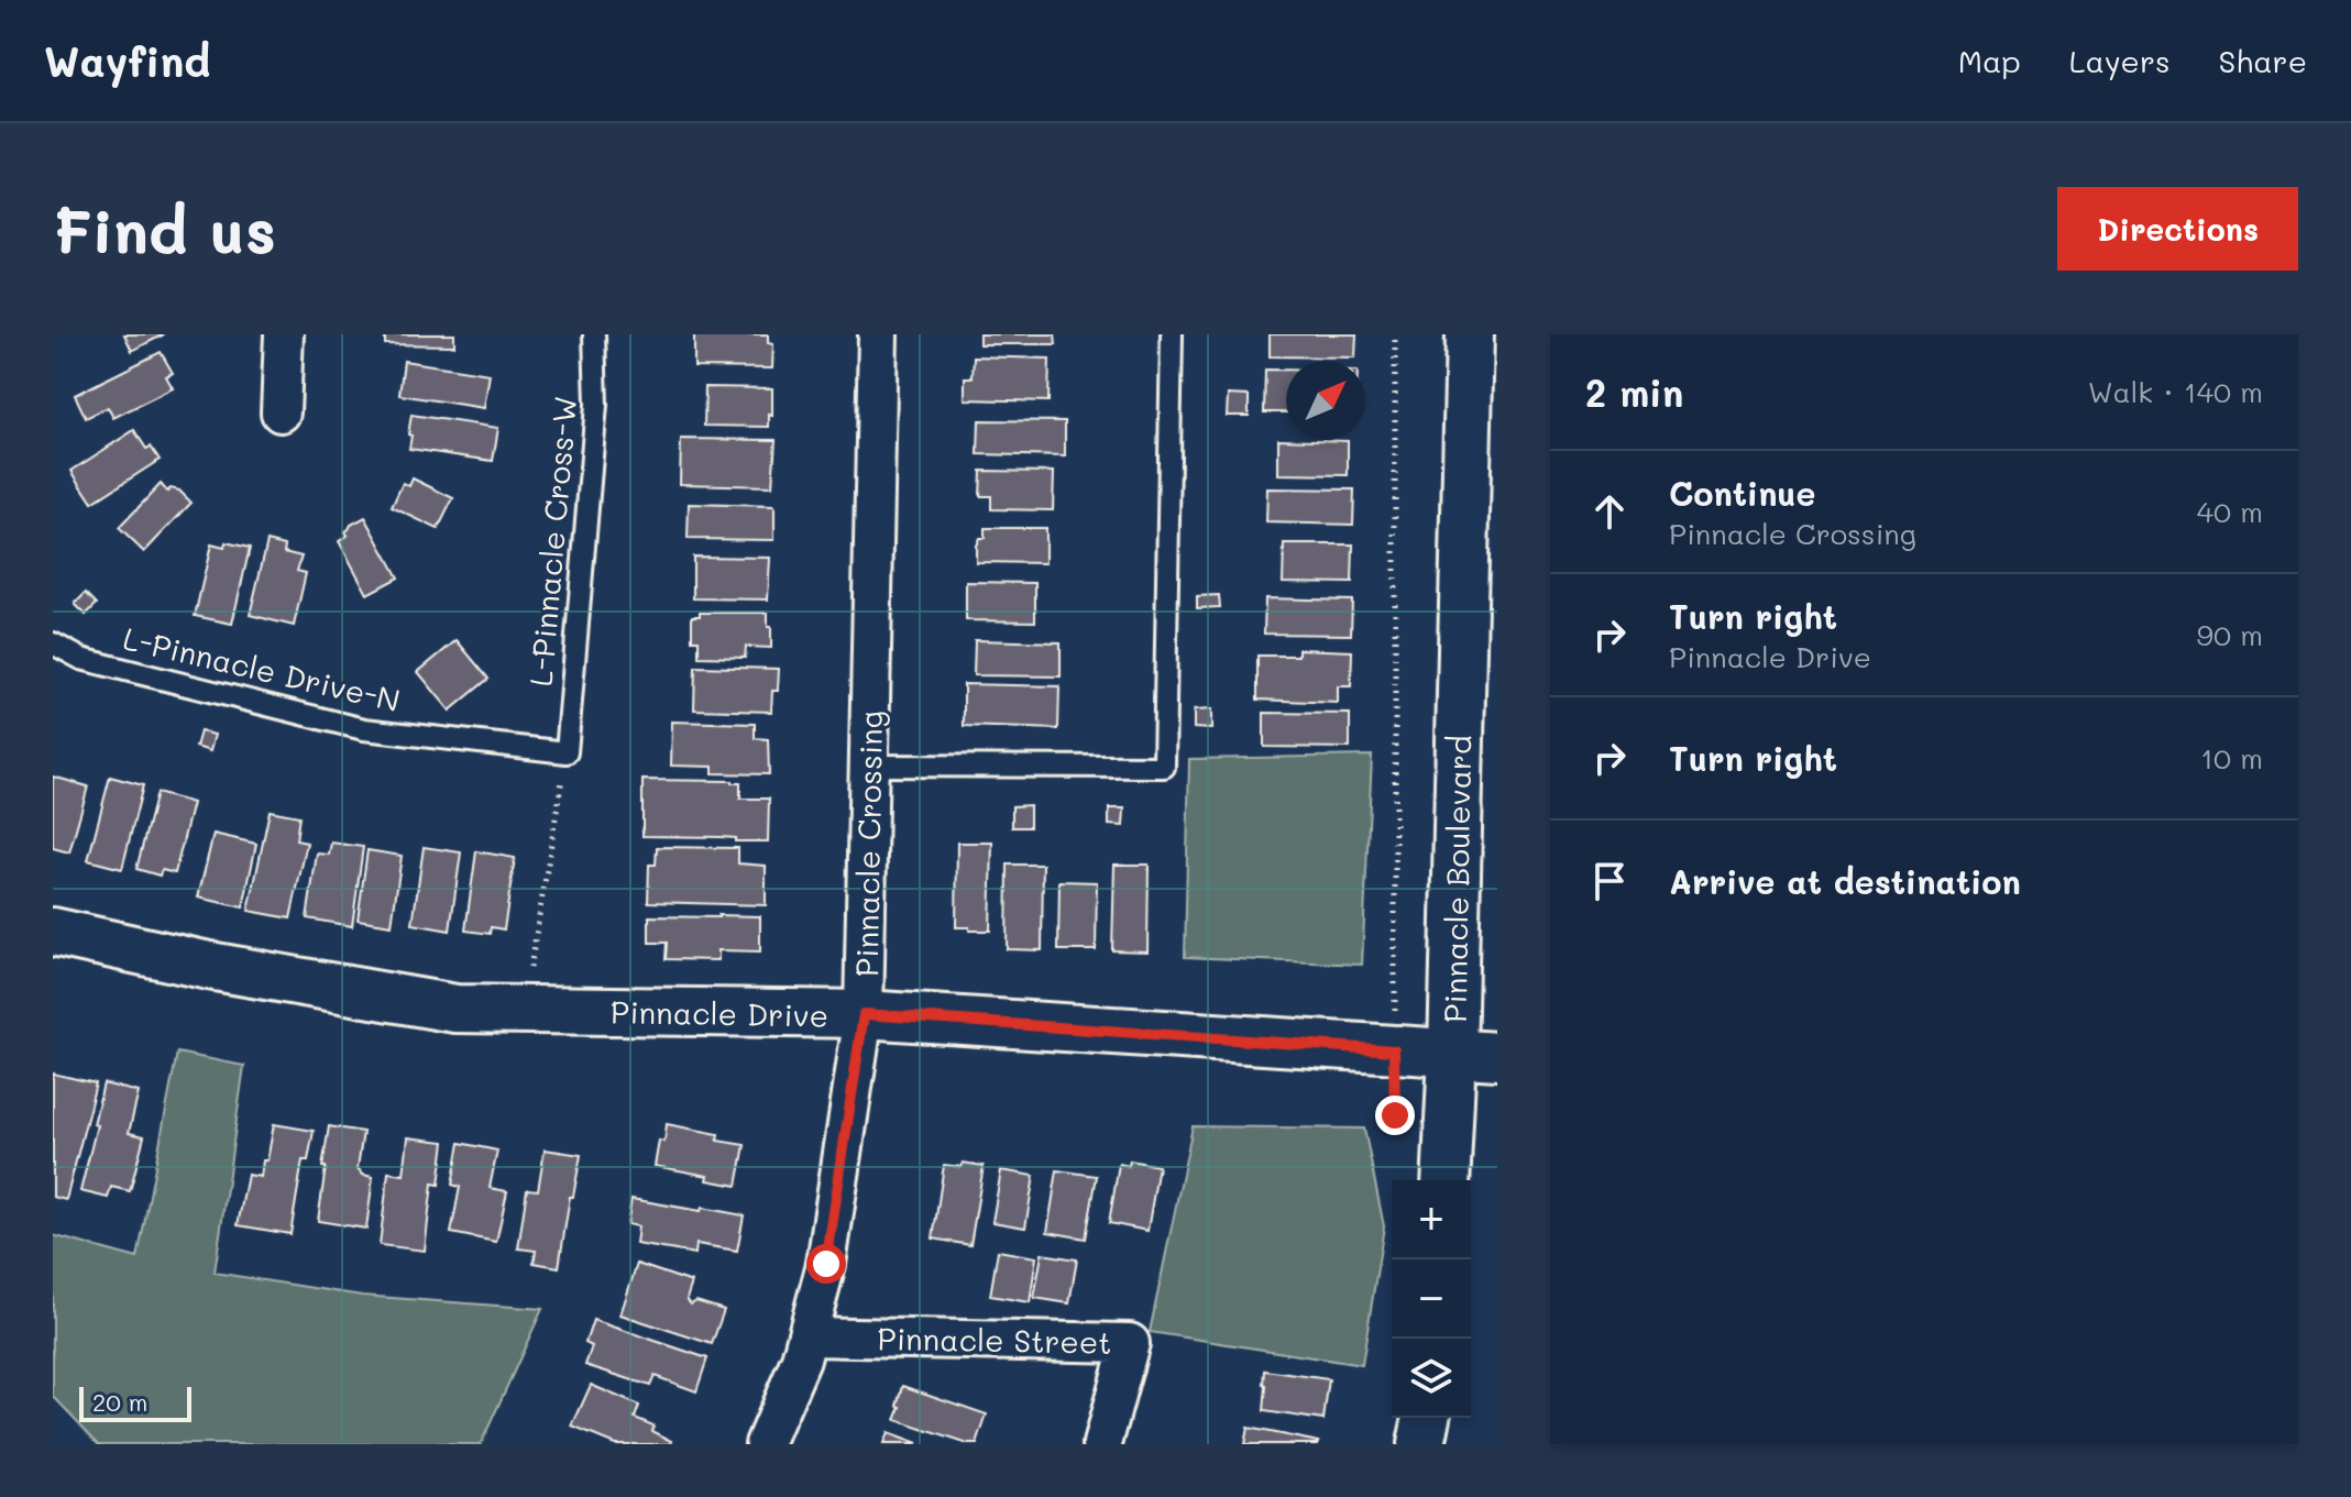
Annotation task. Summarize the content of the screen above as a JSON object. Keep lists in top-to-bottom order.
{
  "streets": {
    "street": [
      "Pinnacle Crossing",
      "Pinnacle Boulevard",
      "Pinnacle Drive",
      "Pinnacle Street"
    ],
    "lane": ["L-Pinnacle Cross-W", "L-Pinnacle Drive-N"]
  },
  "crossings": [
    ["L-Pinnacle Cross-W", "L-Pinnacle Drive-N"],
    ["Pinnacle Crossing", "Pinnacle Drive"],
    ["Pinnacle Crossing", "Pinnacle Street"],
    ["Pinnacle Boulevard", "Pinnacle Drive"]
  ],
  "scale_bar": "20 m",
  "north": "top right",
  "page": {
    "header": "Wayfind",
    "nav": ["Map", "Layers", "Share"],
    "buttons": "Directions",
    "title": "Find us",
    "heading": ["2 min", "Walk · 140 m"],
    "list": [
      ["Continue", "Pinnacle Crossing", "40 m"],
      ["Turn right", "Pinnacle Drive", "90 m"],
      ["Turn right", "10 m"],
      "Arrive at destination"
    ],
    "map_buttons": ["+", "−"],
    "scale": "20 m"
  }
}
